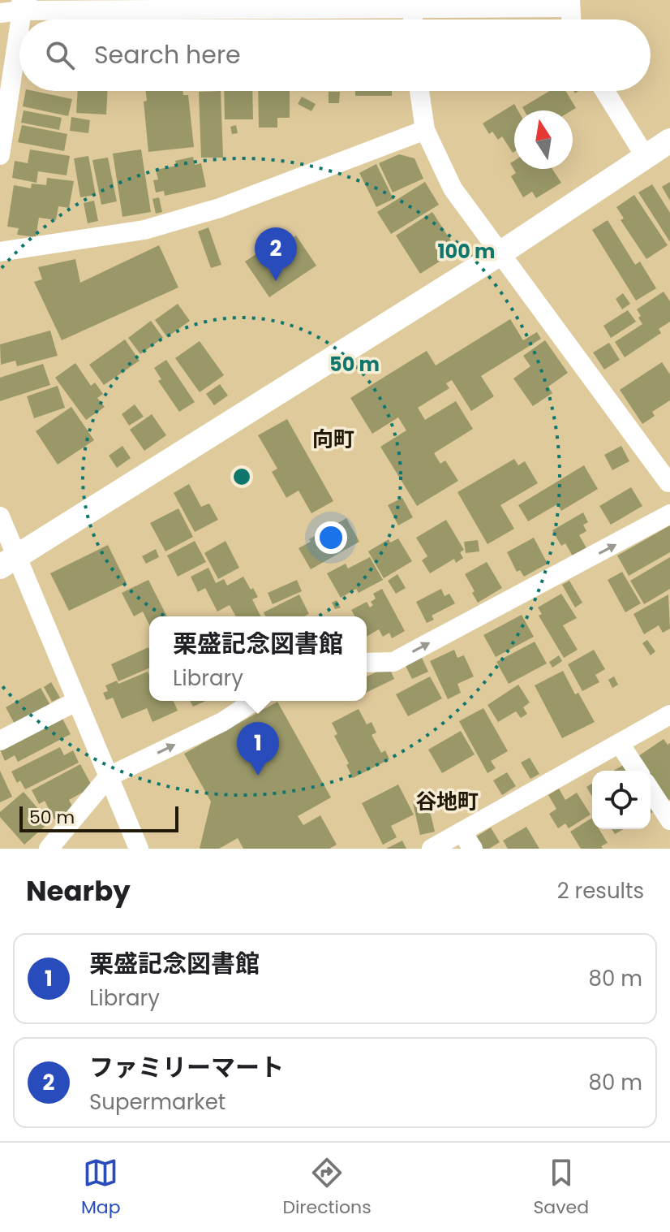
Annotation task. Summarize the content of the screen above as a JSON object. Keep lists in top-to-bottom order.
{
  "districts": ["向町", "谷地町"],
  "scale_bar": "50 m",
  "north": "top",
  "page": {
    "search": "Search here",
    "pins": ["2", "1"],
    "popup": ["栗盛記念図書館", "Library"],
    "scale": "50 m",
    "heading": ["Nearby", "2 results"],
    "list": [
      {
        "mark": "1",
        "name": "栗盛記念図書館",
        "note": "Library",
        "value": "80 m"
      },
      {
        "mark": "2",
        "name": "ファミリーマート",
        "note": "Supermarket",
        "value": "80 m"
      }
    ],
    "nav": ["Map", "Directions", "Saved"]
  },
  "rings": ["100 m", "50 m"]
}
